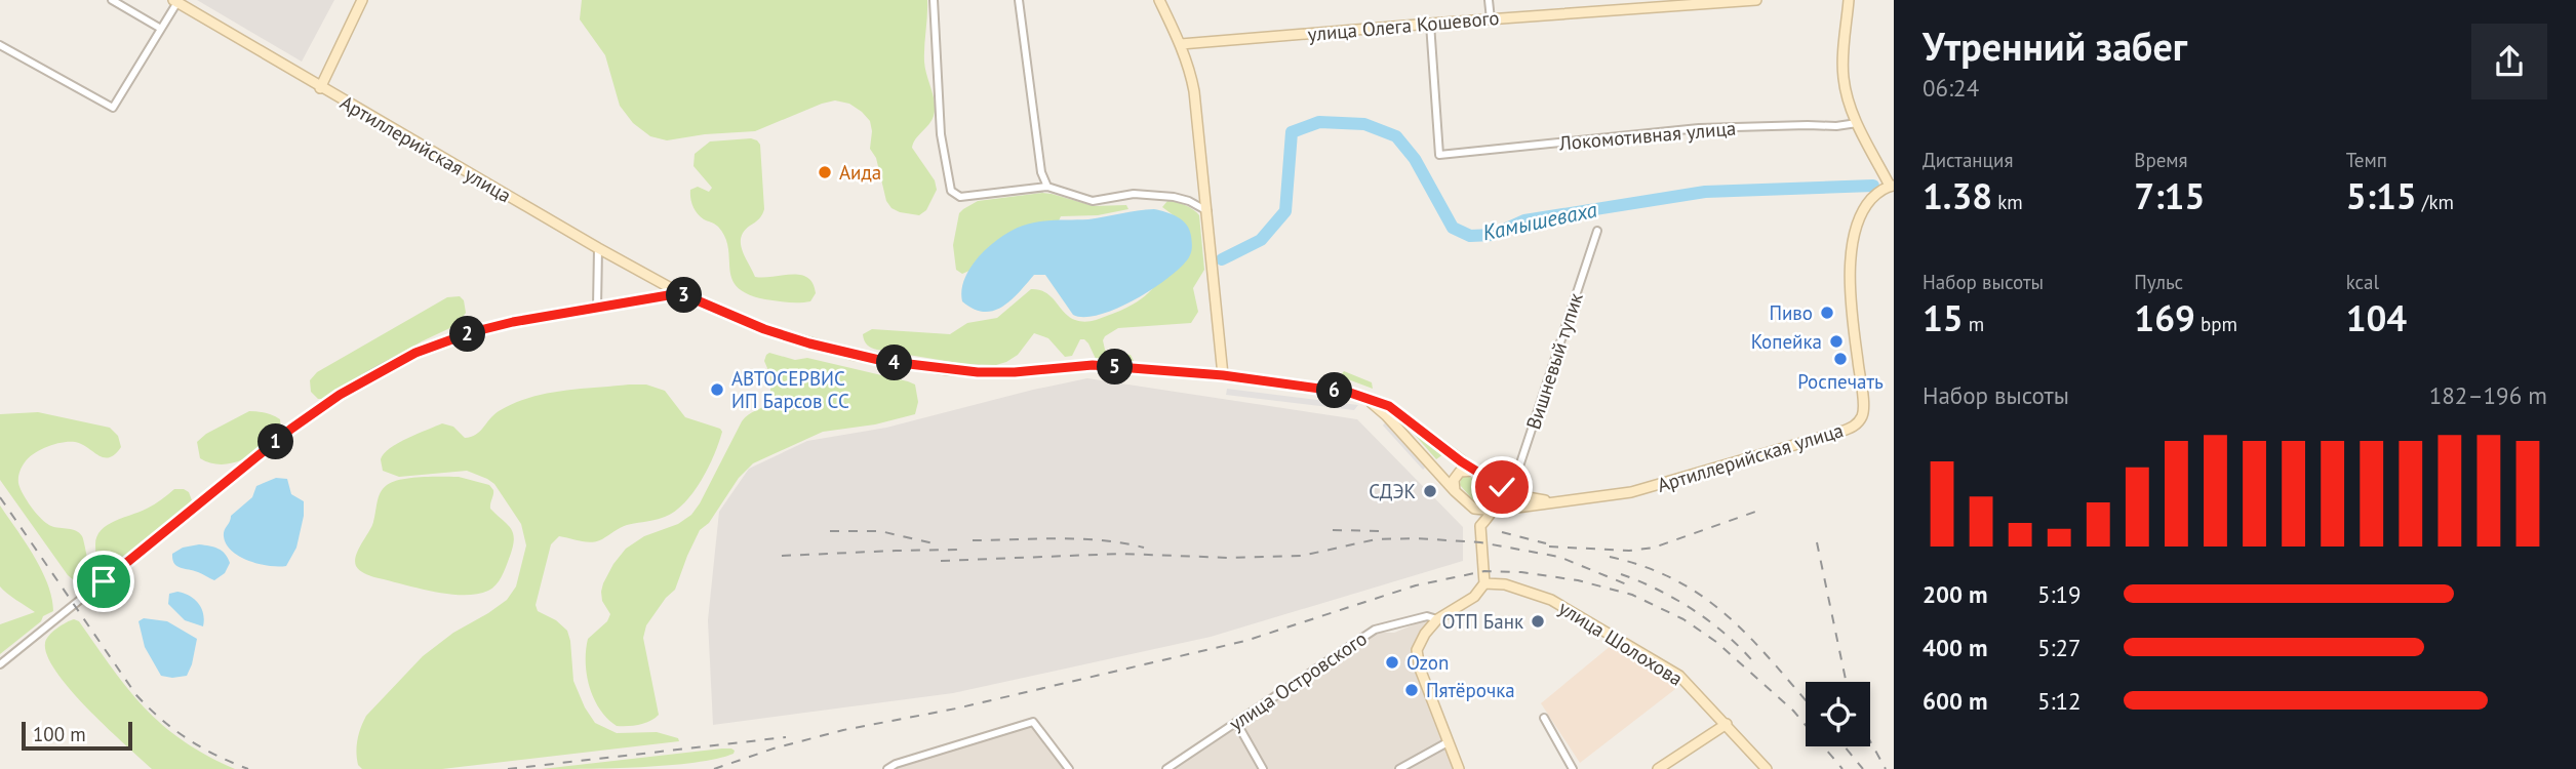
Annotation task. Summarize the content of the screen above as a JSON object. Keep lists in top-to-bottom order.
{
  "streets": {
    "main road": ["улица Олега Кошевого", "Артиллерийская улица", "улица Шолохова"],
    "street": ["Локомотивная улица", "Вишневый тупик", "улица Островского"]
  },
  "crossings": [
    ["улица Олега Кошевого", "Локомотивная улица"],
    ["Артиллерийская улица", "Вишневый тупик"]
  ],
  "water": ["Камышеваха"],
  "places": [
    "Аида",
    "Пиво",
    "Копейка",
    "Роспечать",
    "АВТОСЕРВИС ИП Барсов СС",
    "СДЭК",
    "ОТП Банк",
    "Ozon",
    "Пятёрочка"
  ],
  "scale_bar": "100 m",
  "page": {
    "heading": ["Утренний забег", "06:24"],
    "stats": [
      ["Дистанция", "1.38 km"],
      ["Время", "7:15"],
      ["Темп", "5:15 /km"],
      ["Набор высоты", "15 m"],
      ["Пульс", "169 bpm"],
      ["kcal", "104"]
    ],
    "pins": [
      "3",
      "2",
      "4",
      "5",
      "6",
      "1"
    ],
    "chart": ["Набор высоты", "182–196 m"],
    "list": [
      {
        "name": "200 m",
        "note": "5:19"
      },
      {
        "name": "400 m",
        "note": "5:27"
      },
      {
        "name": "600 m",
        "note": "5:12"
      }
    ],
    "scale": "100 m"
  }
}
